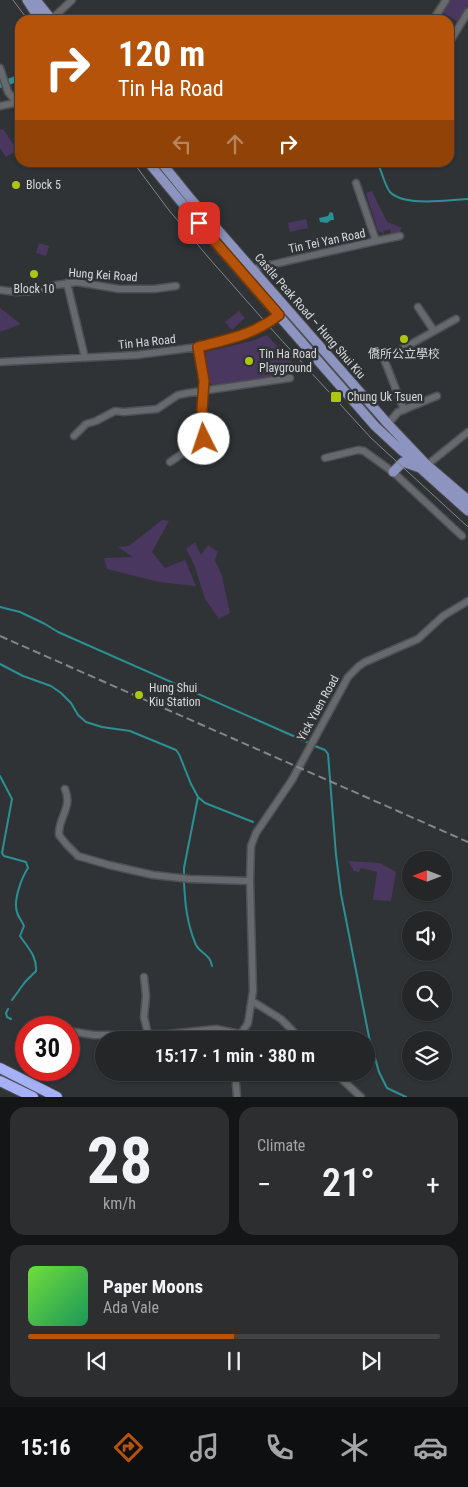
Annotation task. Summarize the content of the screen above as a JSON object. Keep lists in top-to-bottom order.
{
  "streets": {
    "main road": ["Castle Peak Road – Hung Shui Kiu"],
    "street": [
      "Tin Tei Yan Road",
      "Hung Kei Road",
      "Tin Ha Road",
      "Yick Yuen Road"
    ]
  },
  "crossings": [
    ["Tin Tei Yan Road", "Castle Peak Road – Hung Shui Kiu"],
    ["Castle Peak Road – Hung Shui Kiu", "Tin Ha Road"]
  ],
  "places": {
    "other": [
      "Block 5",
      "Block 10",
      "僑所公立學校",
      "Tin Ha Road Playground",
      "Hung Shui Kiu Station"
    ],
    "transit": ["Chung Uk Tsuen"]
  },
  "north": "left",
  "page": {
    "turn": ["120 m", "Tin Ha Road"],
    "limit": "30",
    "trip": "15:17 · 1 min · 380 m",
    "tile": [
      ["28", "km/h"],
      "Climate"
    ],
    "heat": ["−", "21°", "+"],
    "song": ["Paper Moons", "Ada Vale"],
    "tabs": "15:16"
  }
}
